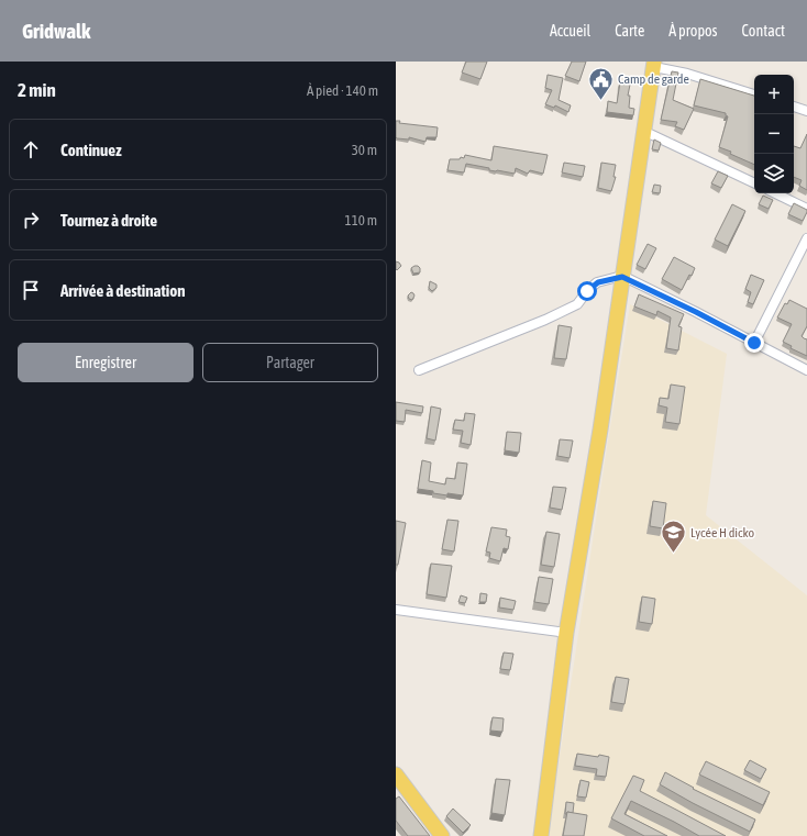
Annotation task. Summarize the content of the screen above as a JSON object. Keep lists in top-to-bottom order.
{
  "places": {
    "public building": ["Camp de garde"],
    "school or university": ["Lycée H dicko"]
  },
  "page": {
    "header": "Gridwalk",
    "nav": [
      "Accueil",
      "Carte",
      "À propos",
      "Contact"
    ],
    "heading": ["2 min", "À pied · 140 m"],
    "map_buttons": ["+", "−"],
    "list": [
      ["Continuez", "30 m"],
      ["Tournez à droite", "110 m"],
      "Arrivée à destination"
    ],
    "buttons": ["Enregistrer", "Partager"]
  }
}
